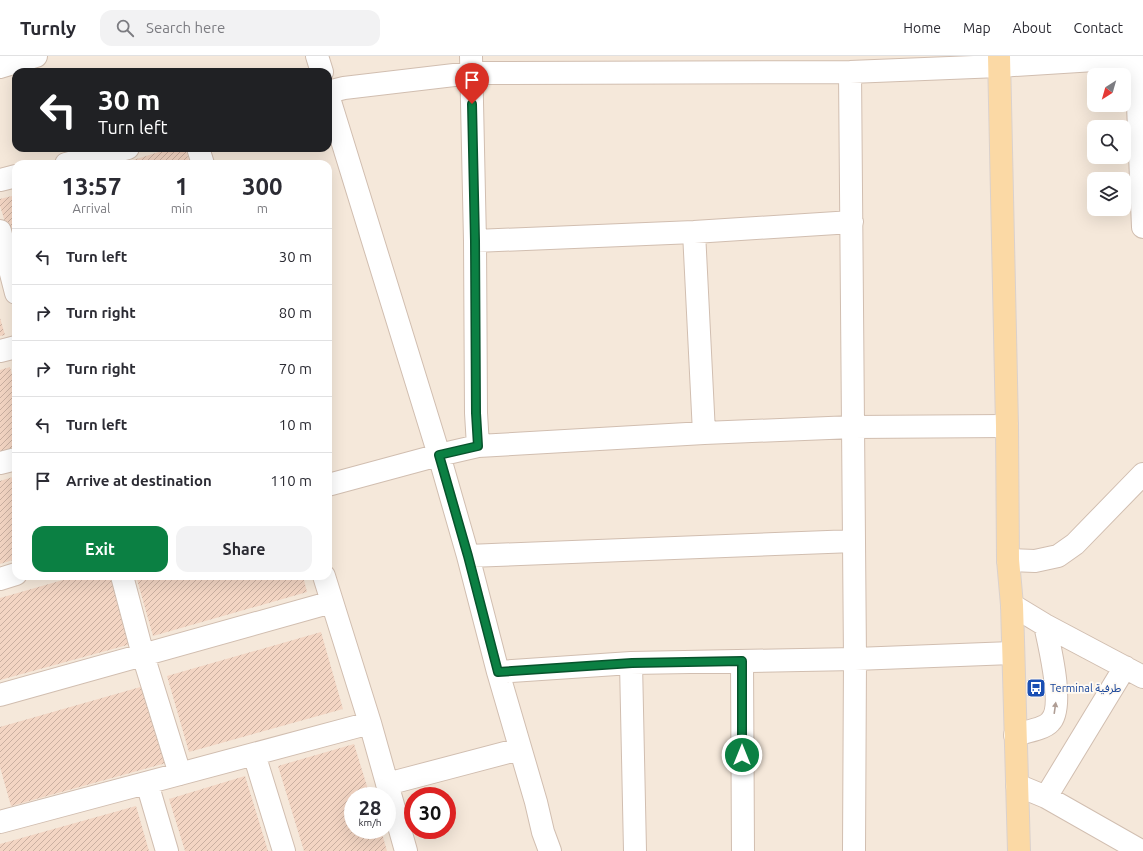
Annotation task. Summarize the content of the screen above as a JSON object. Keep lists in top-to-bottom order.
{
  "places": {
    "bus stop": ["Terminal طرفية"]
  },
  "north": "bottom left",
  "page": {
    "header": "Turnly",
    "search": "Search here",
    "nav": [
      "Home",
      "Map",
      "About",
      "Contact"
    ],
    "turn": ["30 m", "Turn left"],
    "eta": [
      "13:57",
      "Arrival",
      "1",
      "min",
      "300",
      "m"
    ],
    "list": [
      {
        "name": "Turn left",
        "value": "30 m"
      },
      {
        "name": "Turn right",
        "value": "80 m"
      },
      {
        "name": "Turn right",
        "value": "70 m"
      },
      {
        "name": "Turn left",
        "value": "10 m"
      },
      {
        "name": "Arrive at destination",
        "value": "110 m"
      }
    ],
    "buttons": ["Exit", "Share"],
    "speed": "28 km/h",
    "limit": "30"
  }
}
